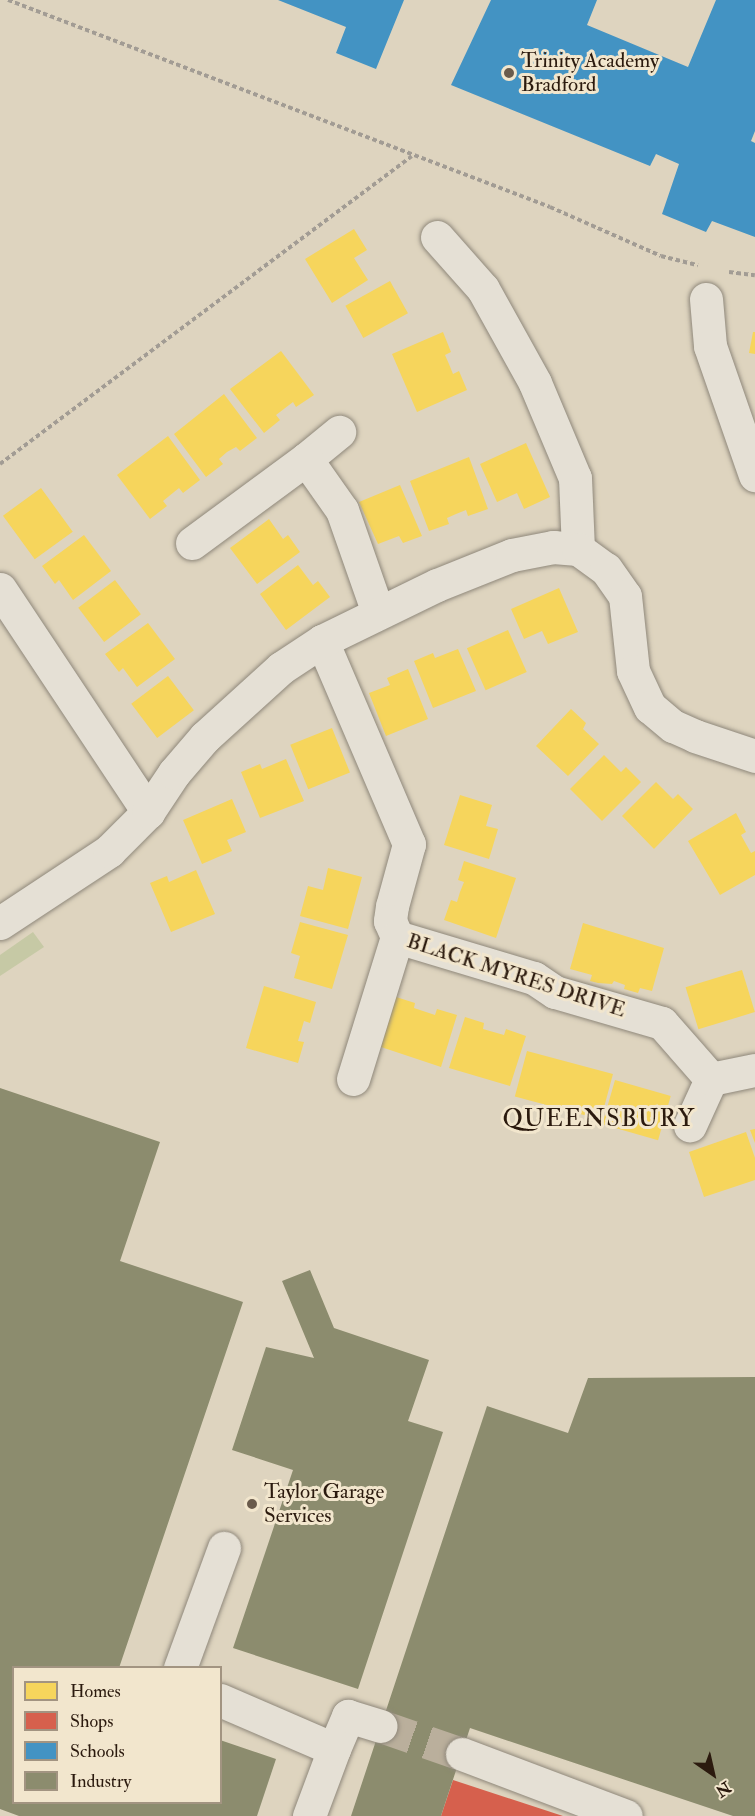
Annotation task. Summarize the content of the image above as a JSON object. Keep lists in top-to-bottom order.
{
  "streets": {
    "street": ["BLACK MYRES DRIVE"]
  },
  "districts": ["QUEENSBURY"],
  "places": ["Trinity Academy Bradford", "Taylor Garage Services"],
  "legend": [
    "Homes",
    "Shops",
    "Schools",
    "Industry"
  ],
  "north": "bottom right"
}
